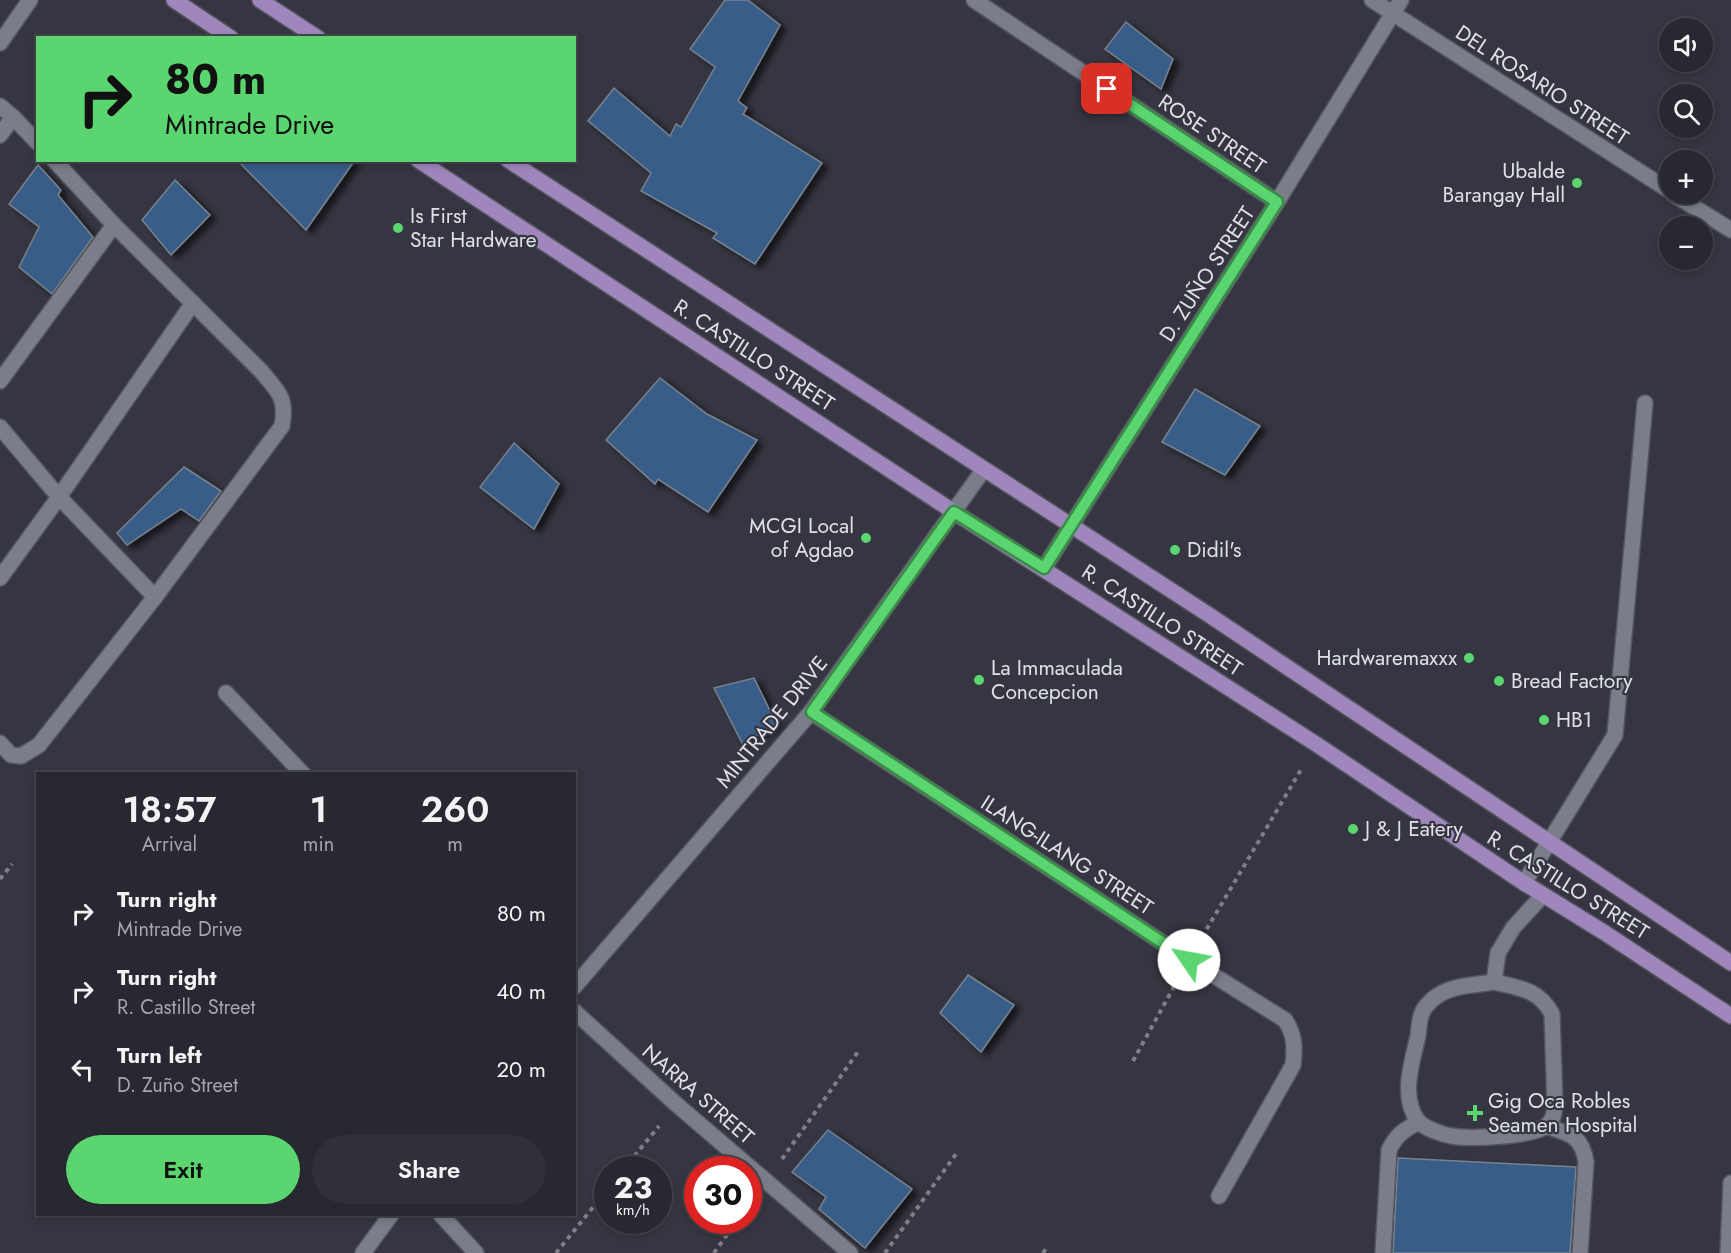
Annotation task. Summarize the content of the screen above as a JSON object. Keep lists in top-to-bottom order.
{
  "streets": {
    "main road": ["R. CASTILLO STREET"],
    "street": [
      "DEL ROSARIO STREET",
      "ROSE STREET",
      "D. ZUÑO STREET",
      "MINTRADE DRIVE",
      "ILANG-ILANG STREET",
      "NARRA STREET"
    ]
  },
  "crossings": [
    ["DEL ROSARIO STREET", "D. ZUÑO STREET"],
    ["ROSE STREET", "D. ZUÑO STREET"],
    ["D. ZUÑO STREET", "R. CASTILLO STREET"],
    ["R. CASTILLO STREET", "MINTRADE DRIVE"],
    ["MINTRADE DRIVE", "ILANG-ILANG STREET"]
  ],
  "places": {
    "other": [
      "Ubalde Barangay Hall",
      "Is First Star Hardware",
      "MCGI Local of Agdao",
      "Didil's",
      "Hardwaremaxxx",
      "La Immaculada Concepcion",
      "Bread Factory",
      "HB1",
      "J & J Eatery"
    ],
    "health": ["Gig Oca Robles Seamen Hospital"]
  },
  "page": {
    "map_buttons": ["+", "−"],
    "turn": ["80 m", "Mintrade Drive"],
    "eta": [
      "18:57",
      "Arrival",
      "1",
      "min",
      "260",
      "m"
    ],
    "list": [
      {
        "name": "Turn right",
        "note": "Mintrade Drive",
        "value": "80 m"
      },
      {
        "name": "Turn right",
        "note": "R. Castillo Street",
        "value": "40 m"
      },
      {
        "name": "Turn left",
        "note": "D. Zuño Street",
        "value": "20 m"
      }
    ],
    "buttons": ["Exit", "Share"],
    "speed": "23 km/h",
    "limit": "30"
  }
}
